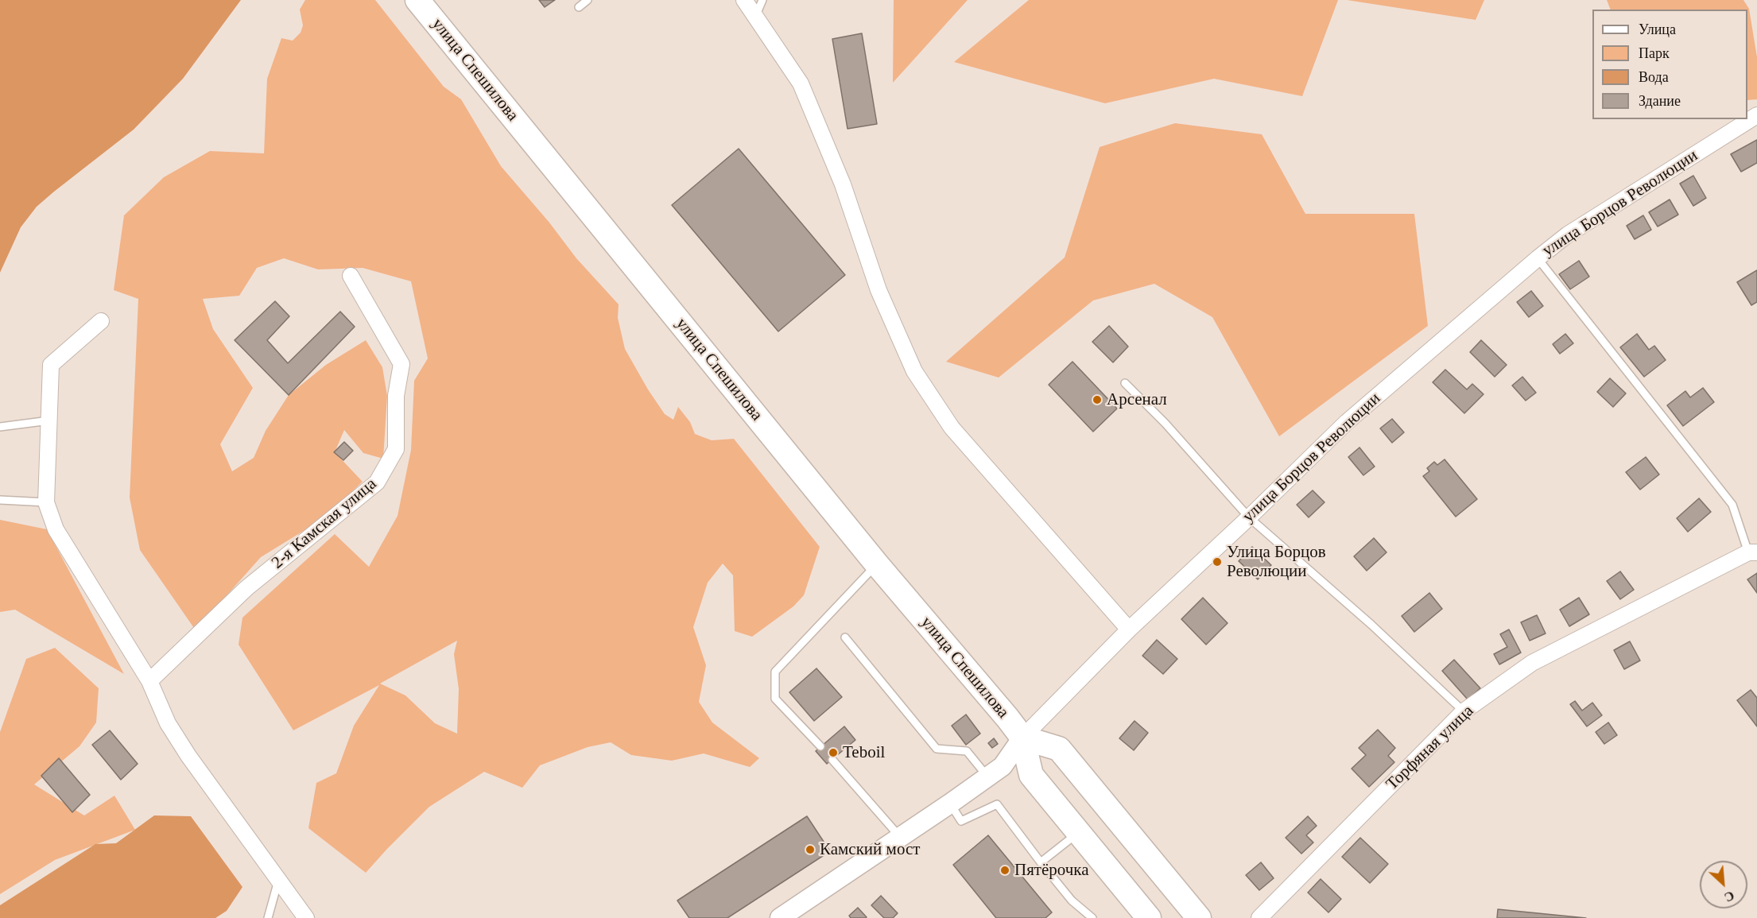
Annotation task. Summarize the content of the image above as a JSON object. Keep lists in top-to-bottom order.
{
  "streets": {
    "main road": ["улица Спешилова"],
    "street": ["улица Борцов Революции", "2-я Камская улица", "Торфяная улица"]
  },
  "crossings": [
    ["улица Спешилова", "улица Борцов Революции"]
  ],
  "places": [
    "Арсенал",
    "Улица Борцов Революции",
    "Teboil",
    "Камский мост",
    "Пятёрочка"
  ],
  "legend": [
    "Улица",
    "Парк",
    "Вода",
    "Здание"
  ],
  "north": "bottom right"
}
